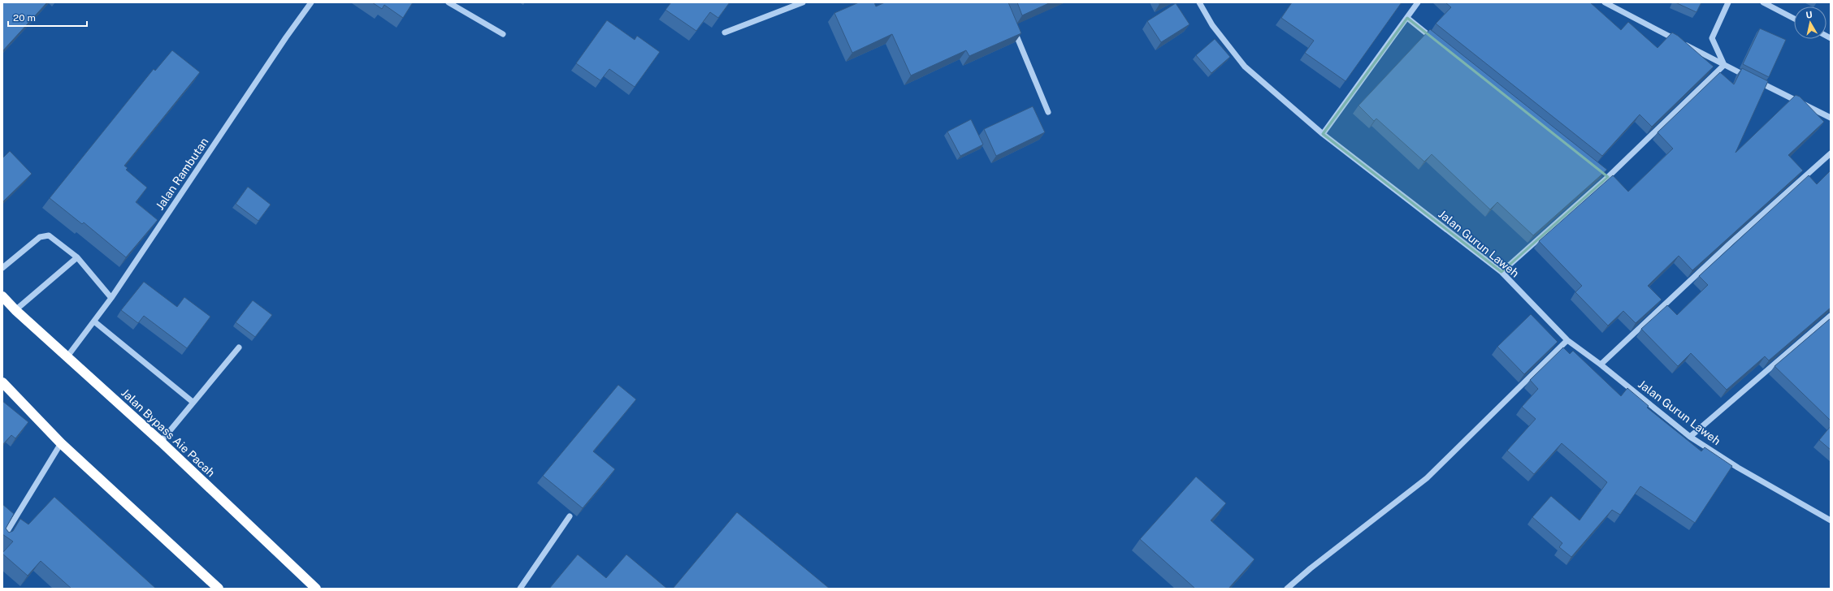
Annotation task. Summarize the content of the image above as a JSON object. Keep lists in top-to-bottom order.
{
  "streets": {
    "highway": ["Jalan Bypass Aie Pacah"],
    "street": ["Jalan Rambutan", "Jalan Gurun Laweh"]
  },
  "crossings": [
    ["Jalan Rambutan", "Jalan Bypass Aie Pacah"]
  ],
  "scale_bar": "20 m",
  "north": "top"
}
